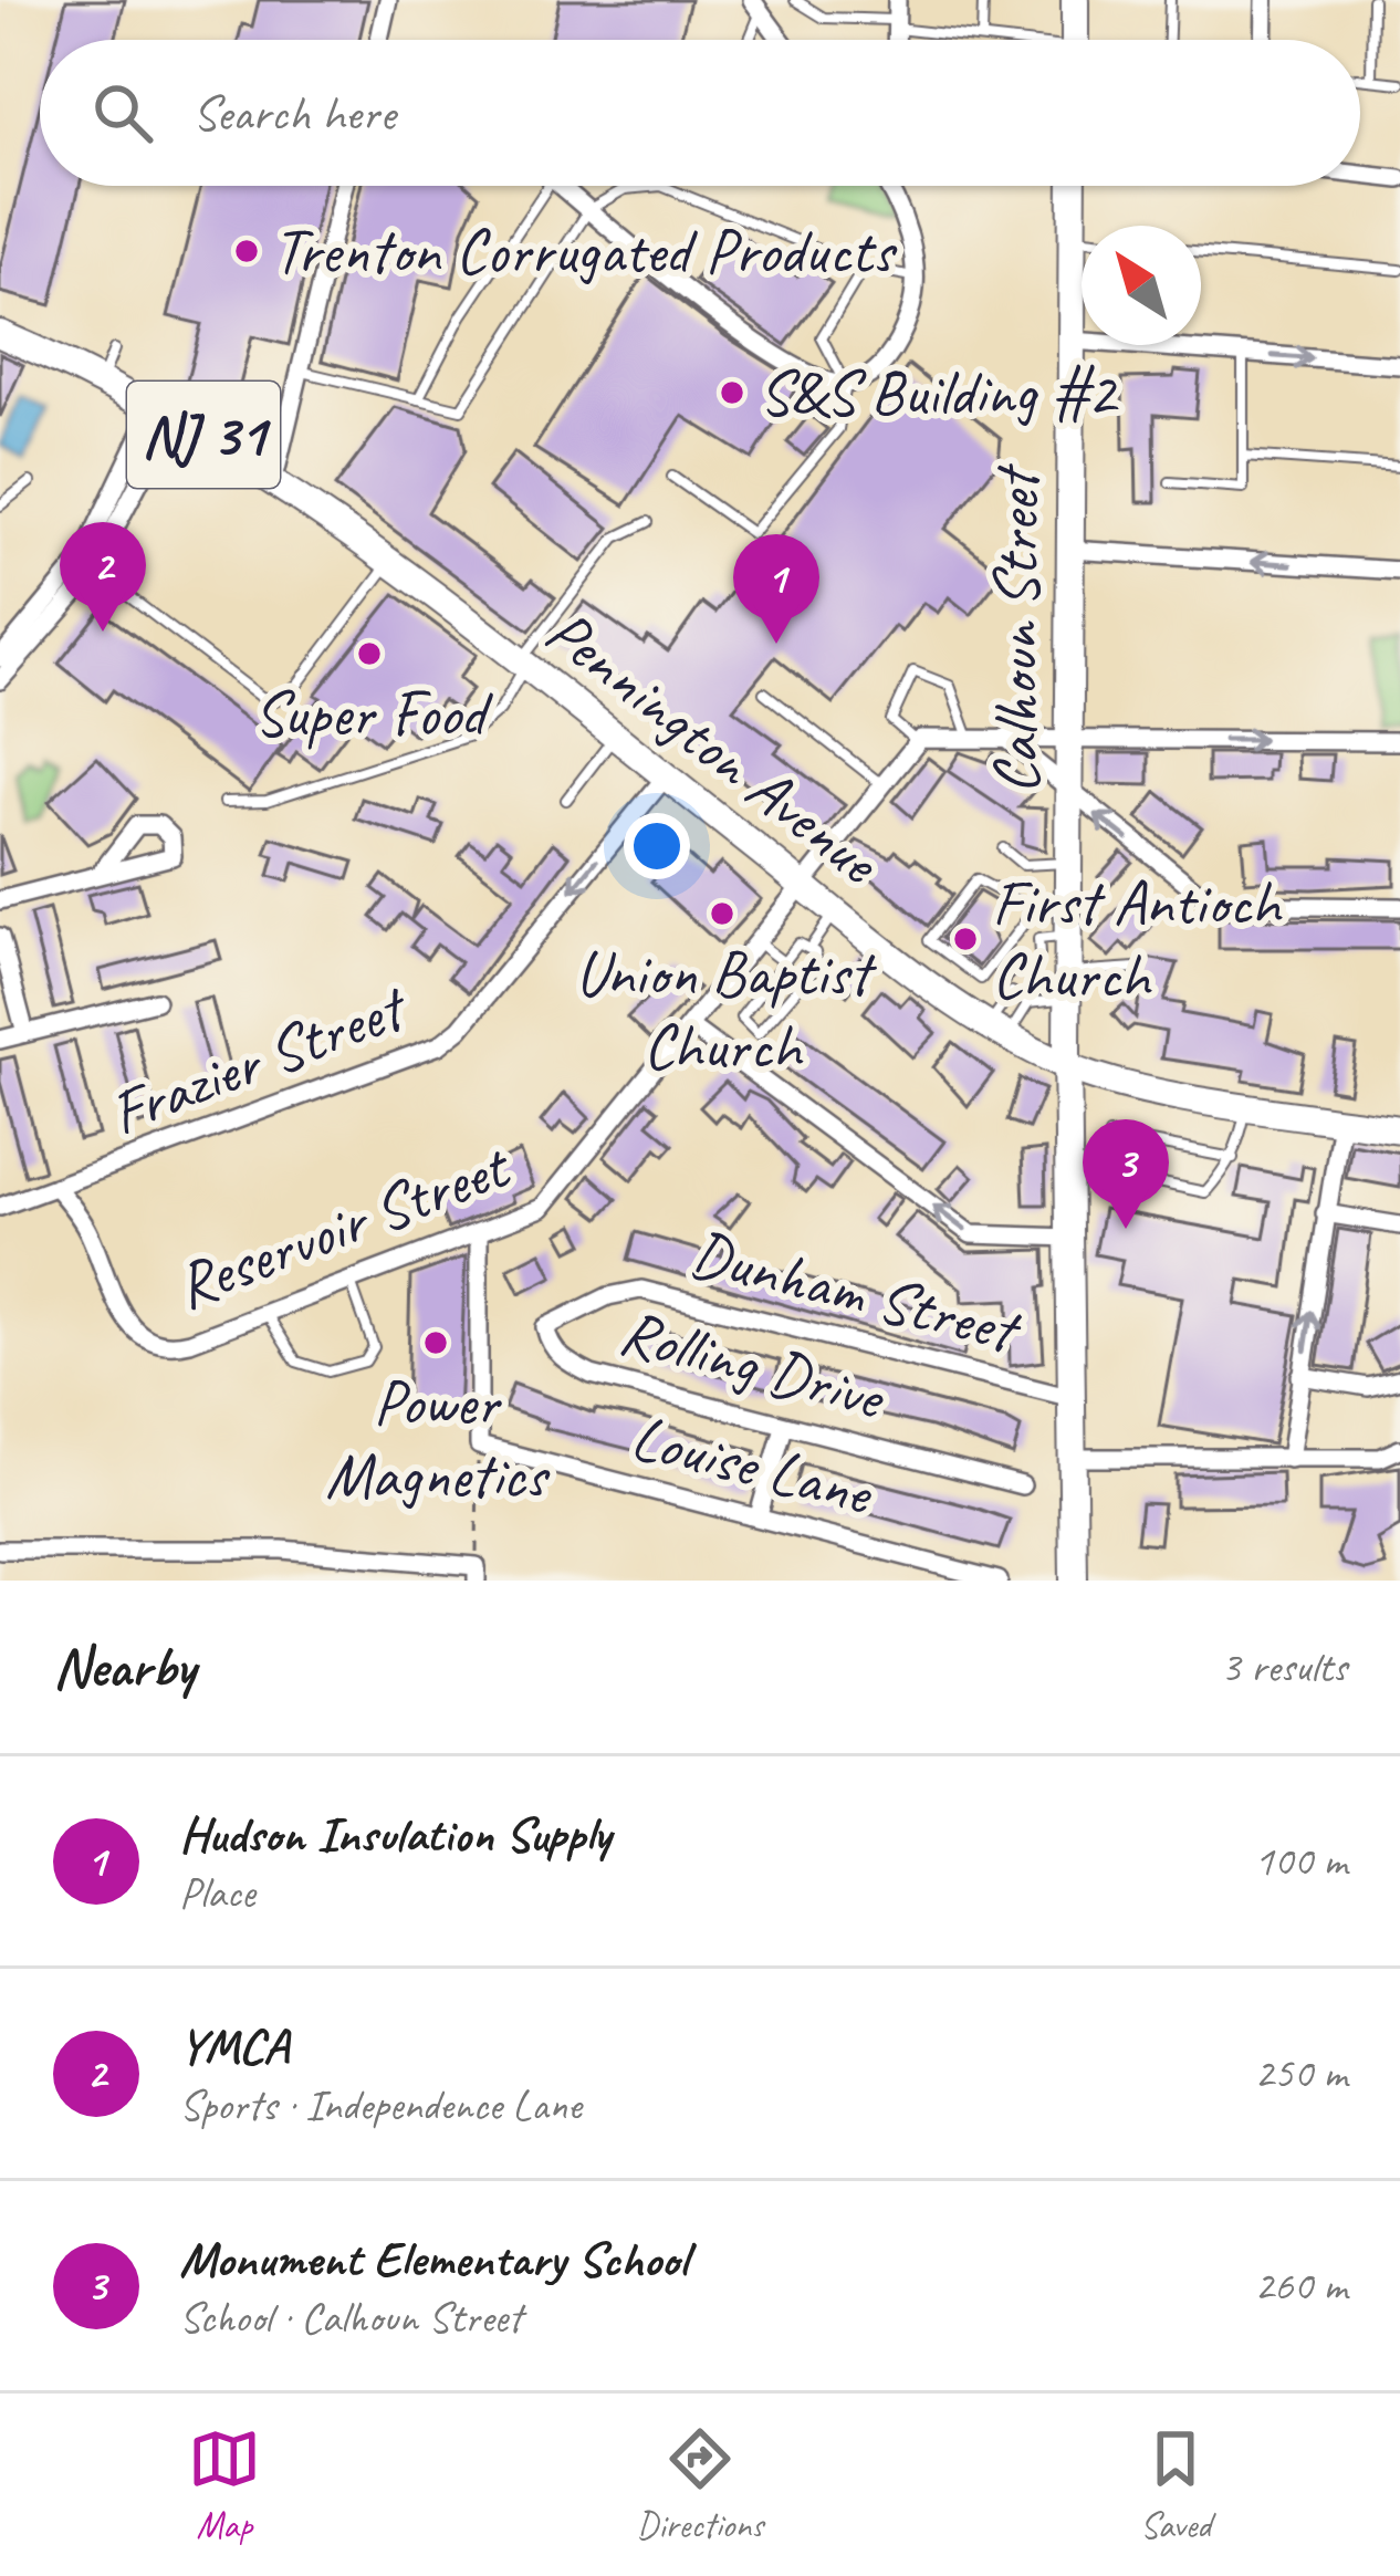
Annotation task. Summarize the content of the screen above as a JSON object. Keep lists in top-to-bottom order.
{
  "streets": {
    "main road": ["NJ 31", "Calhoun Street", "Pennington Avenue"],
    "street": [
      "Frazier Street",
      "Reservoir Street",
      "Dunham Street",
      "Rolling Drive",
      "Louise Lane"
    ]
  },
  "crossings": [
    ["Calhoun Street", "Pennington Avenue"],
    ["Calhoun Street", "Dunham Street"],
    ["Pennington Avenue", "Frazier Street"],
    ["Pennington Avenue", "Reservoir Street"],
    ["Frazier Street", "Reservoir Street"],
    ["Dunham Street", "Rolling Drive"]
  ],
  "one_way": ["Frazier Street"],
  "places": [
    "Trenton Corrugated Products",
    "S&S Building #2",
    "Super Food",
    "Union Baptist Church",
    "First Antioch Church",
    "Power Magnetics"
  ],
  "north": "top left",
  "page": {
    "search": "Search here",
    "pins": ["2", "1", "3"],
    "heading": ["Nearby", "3 results"],
    "list": [
      {
        "mark": "1",
        "name": "Hudson Insulation Supply",
        "note": "Place",
        "value": "100 m"
      },
      {
        "mark": "2",
        "name": "YMCA",
        "note": "Sports · Independence Lane",
        "value": "250 m"
      },
      {
        "mark": "3",
        "name": "Monument Elementary School",
        "note": "School · Calhoun Street",
        "value": "260 m"
      }
    ],
    "nav": ["Map", "Directions", "Saved"]
  }
}
